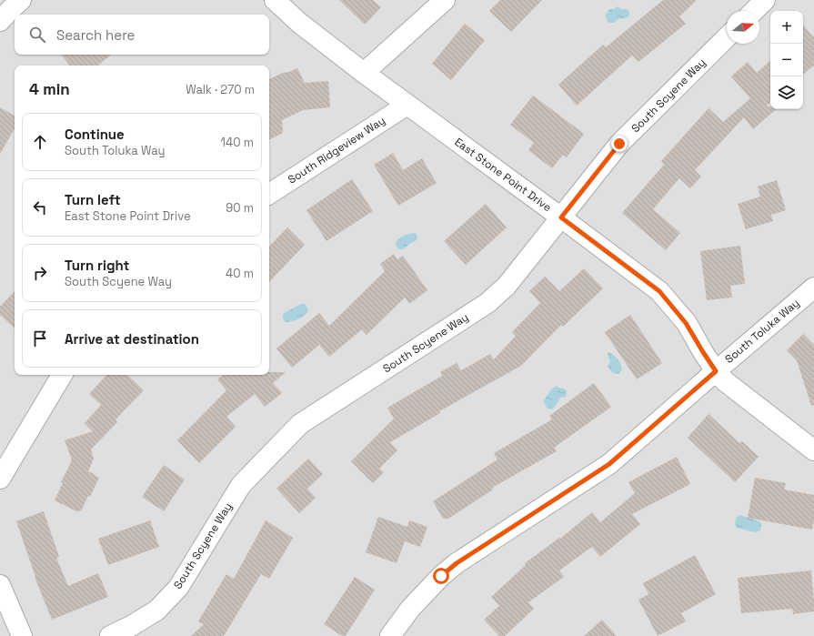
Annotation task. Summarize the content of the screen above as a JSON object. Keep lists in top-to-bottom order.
{
  "streets": {
    "street": [
      "South Scyene Way",
      "South Ridgeview Way",
      "East Stone Point Drive",
      "South Toluka Way"
    ]
  },
  "crossings": [
    ["South Scyene Way", "East Stone Point Drive"],
    ["South Ridgeview Way", "East Stone Point Drive"],
    ["East Stone Point Drive", "South Toluka Way"]
  ],
  "north": "right",
  "page": {
    "map_buttons": ["+", "−"],
    "search": "Search here",
    "heading": ["4 min", "Walk · 270 m"],
    "list": [
      ["Continue", "South Toluka Way", "140 m"],
      ["Turn left", "East Stone Point Drive", "90 m"],
      ["Turn right", "South Scyene Way", "40 m"],
      "Arrive at destination"
    ]
  }
}
